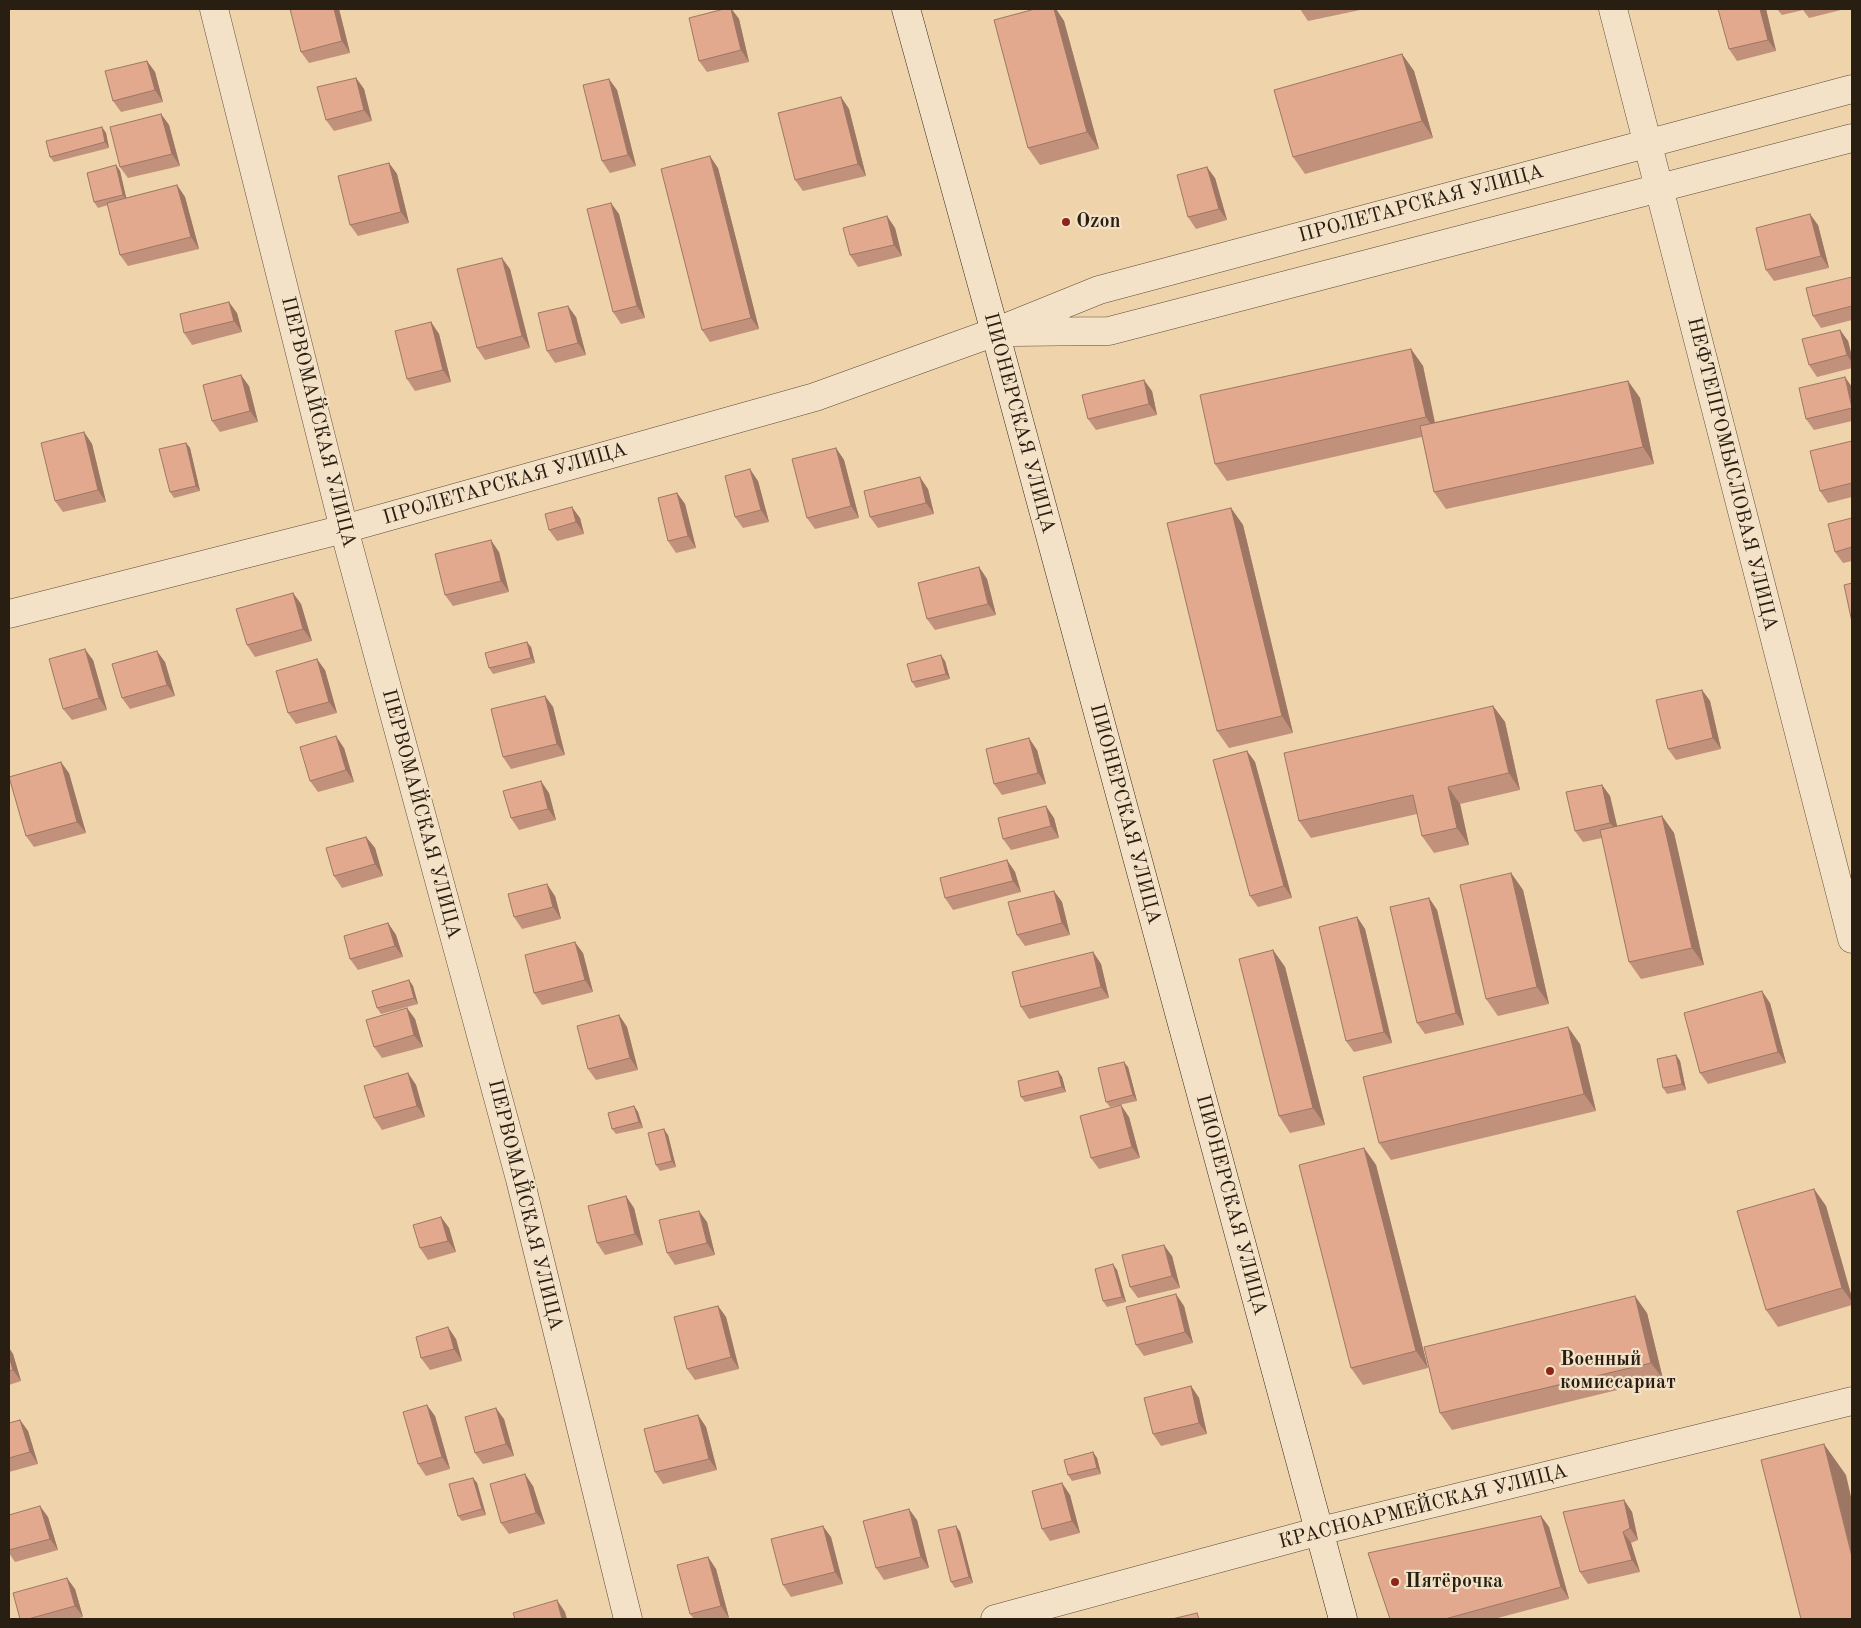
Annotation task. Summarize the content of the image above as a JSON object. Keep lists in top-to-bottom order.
{
  "streets": {
    "street": [
      "ПРОЛЕТАРСКАЯ УЛИЦА",
      "ПЕРВОМАЙСКАЯ УЛИЦА",
      "ПИОНЕРСКАЯ УЛИЦА",
      "НЕФТЕПРОМЫСЛОВАЯ УЛИЦА",
      "КРАСНОАРМЕЙСКАЯ УЛИЦА"
    ]
  },
  "crossings": [
    ["ПРОЛЕТАРСКАЯ УЛИЦА", "ПЕРВОМАЙСКАЯ УЛИЦА"],
    ["ПРОЛЕТАРСКАЯ УЛИЦА", "ПИОНЕРСКАЯ УЛИЦА"],
    ["ПРОЛЕТАРСКАЯ УЛИЦА", "НЕФТЕПРОМЫСЛОВАЯ УЛИЦА"],
    ["ПИОНЕРСКАЯ УЛИЦА", "КРАСНОАРМЕЙСКАЯ УЛИЦА"]
  ],
  "places": ["Ozon", "Военный комиссариат", "Пятёрочка"]
}
